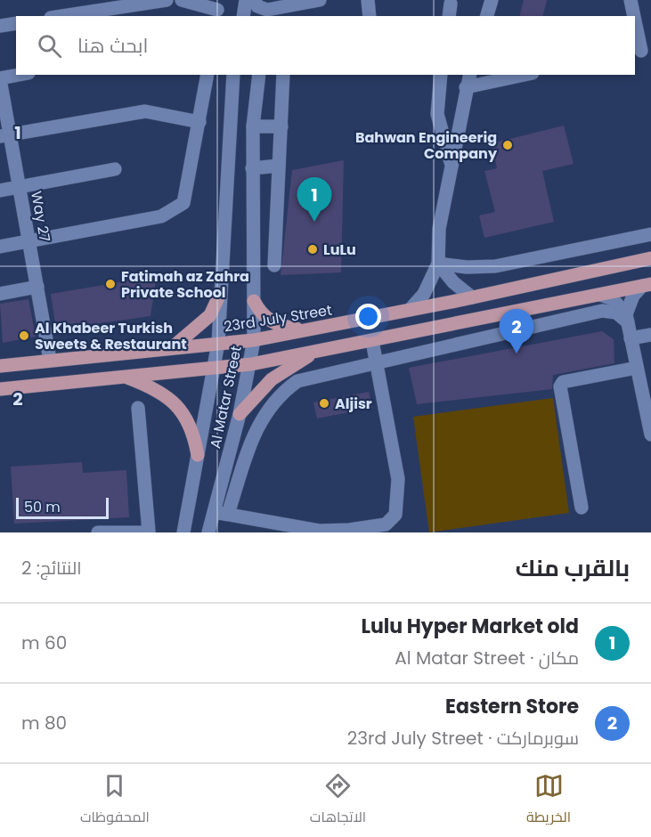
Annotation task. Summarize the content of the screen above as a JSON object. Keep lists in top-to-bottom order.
{
  "streets": {
    "main road": ["23rd July Street"],
    "street": ["Way 27", "Al Matar Street"]
  },
  "crossings": [
    ["Way 27", "23rd July Street"],
    ["23rd July Street", "Al Matar Street"]
  ],
  "places": [
    "Bahwan Engineerig Company",
    "LuLu",
    "Fatimah az Zahra Private School",
    "Al Khabeer Turkish Sweets & Restaurant",
    "Aljisr"
  ],
  "scale_bar": "50 m",
  "page": {
    "search": "ابحث هنا",
    "pins": ["1", "2"],
    "scale": "50 m",
    "heading": ["بالقرب منك", "النتائج: 2"],
    "list": [
      {
        "mark": "1",
        "name": "Lulu Hyper Market old",
        "note": "مكان · Al Matar Street",
        "value": "60 m"
      },
      {
        "mark": "2",
        "name": "Eastern Store",
        "note": "سوبرماركت · 23rd July Street",
        "value": "80 m"
      }
    ],
    "nav": ["الخريطة", "الاتجاهات", "المحفوظات"]
  },
  "grid": {
    "rows": ["1", "2"]
  }
}
